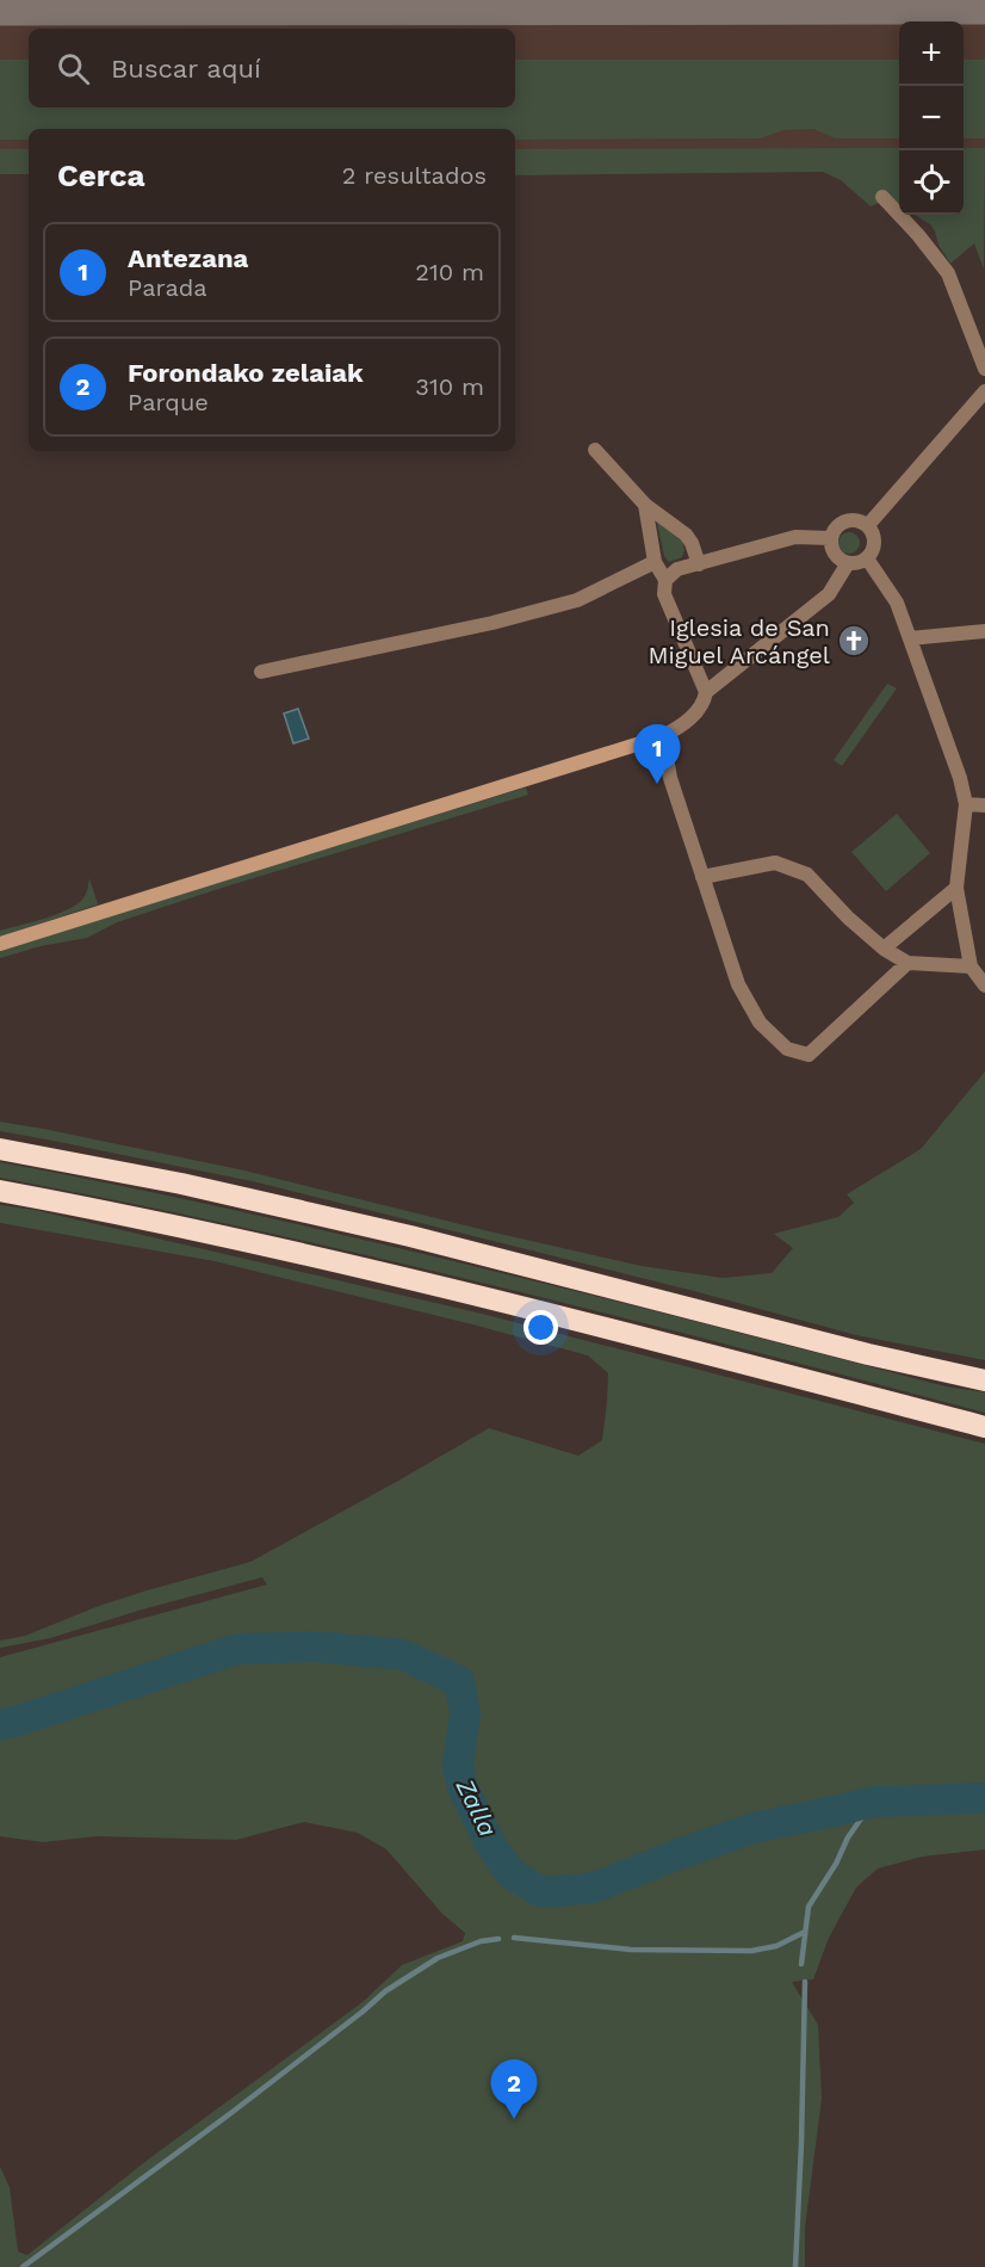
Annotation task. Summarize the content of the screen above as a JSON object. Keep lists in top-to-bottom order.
{
  "water": ["Zalla"],
  "places": {
    "church": ["Iglesia de San Miguel Arcángel"]
  },
  "page": {
    "map_buttons": ["+", "−"],
    "search": "Buscar aquí",
    "heading": ["Cerca", "2 resultados"],
    "list": [
      {
        "mark": "1",
        "name": "Antezana",
        "note": "Parada",
        "value": "210 m"
      },
      {
        "mark": "2",
        "name": "Forondako zelaiak",
        "note": "Parque",
        "value": "310 m"
      }
    ],
    "pins": ["1", "2"]
  }
}
